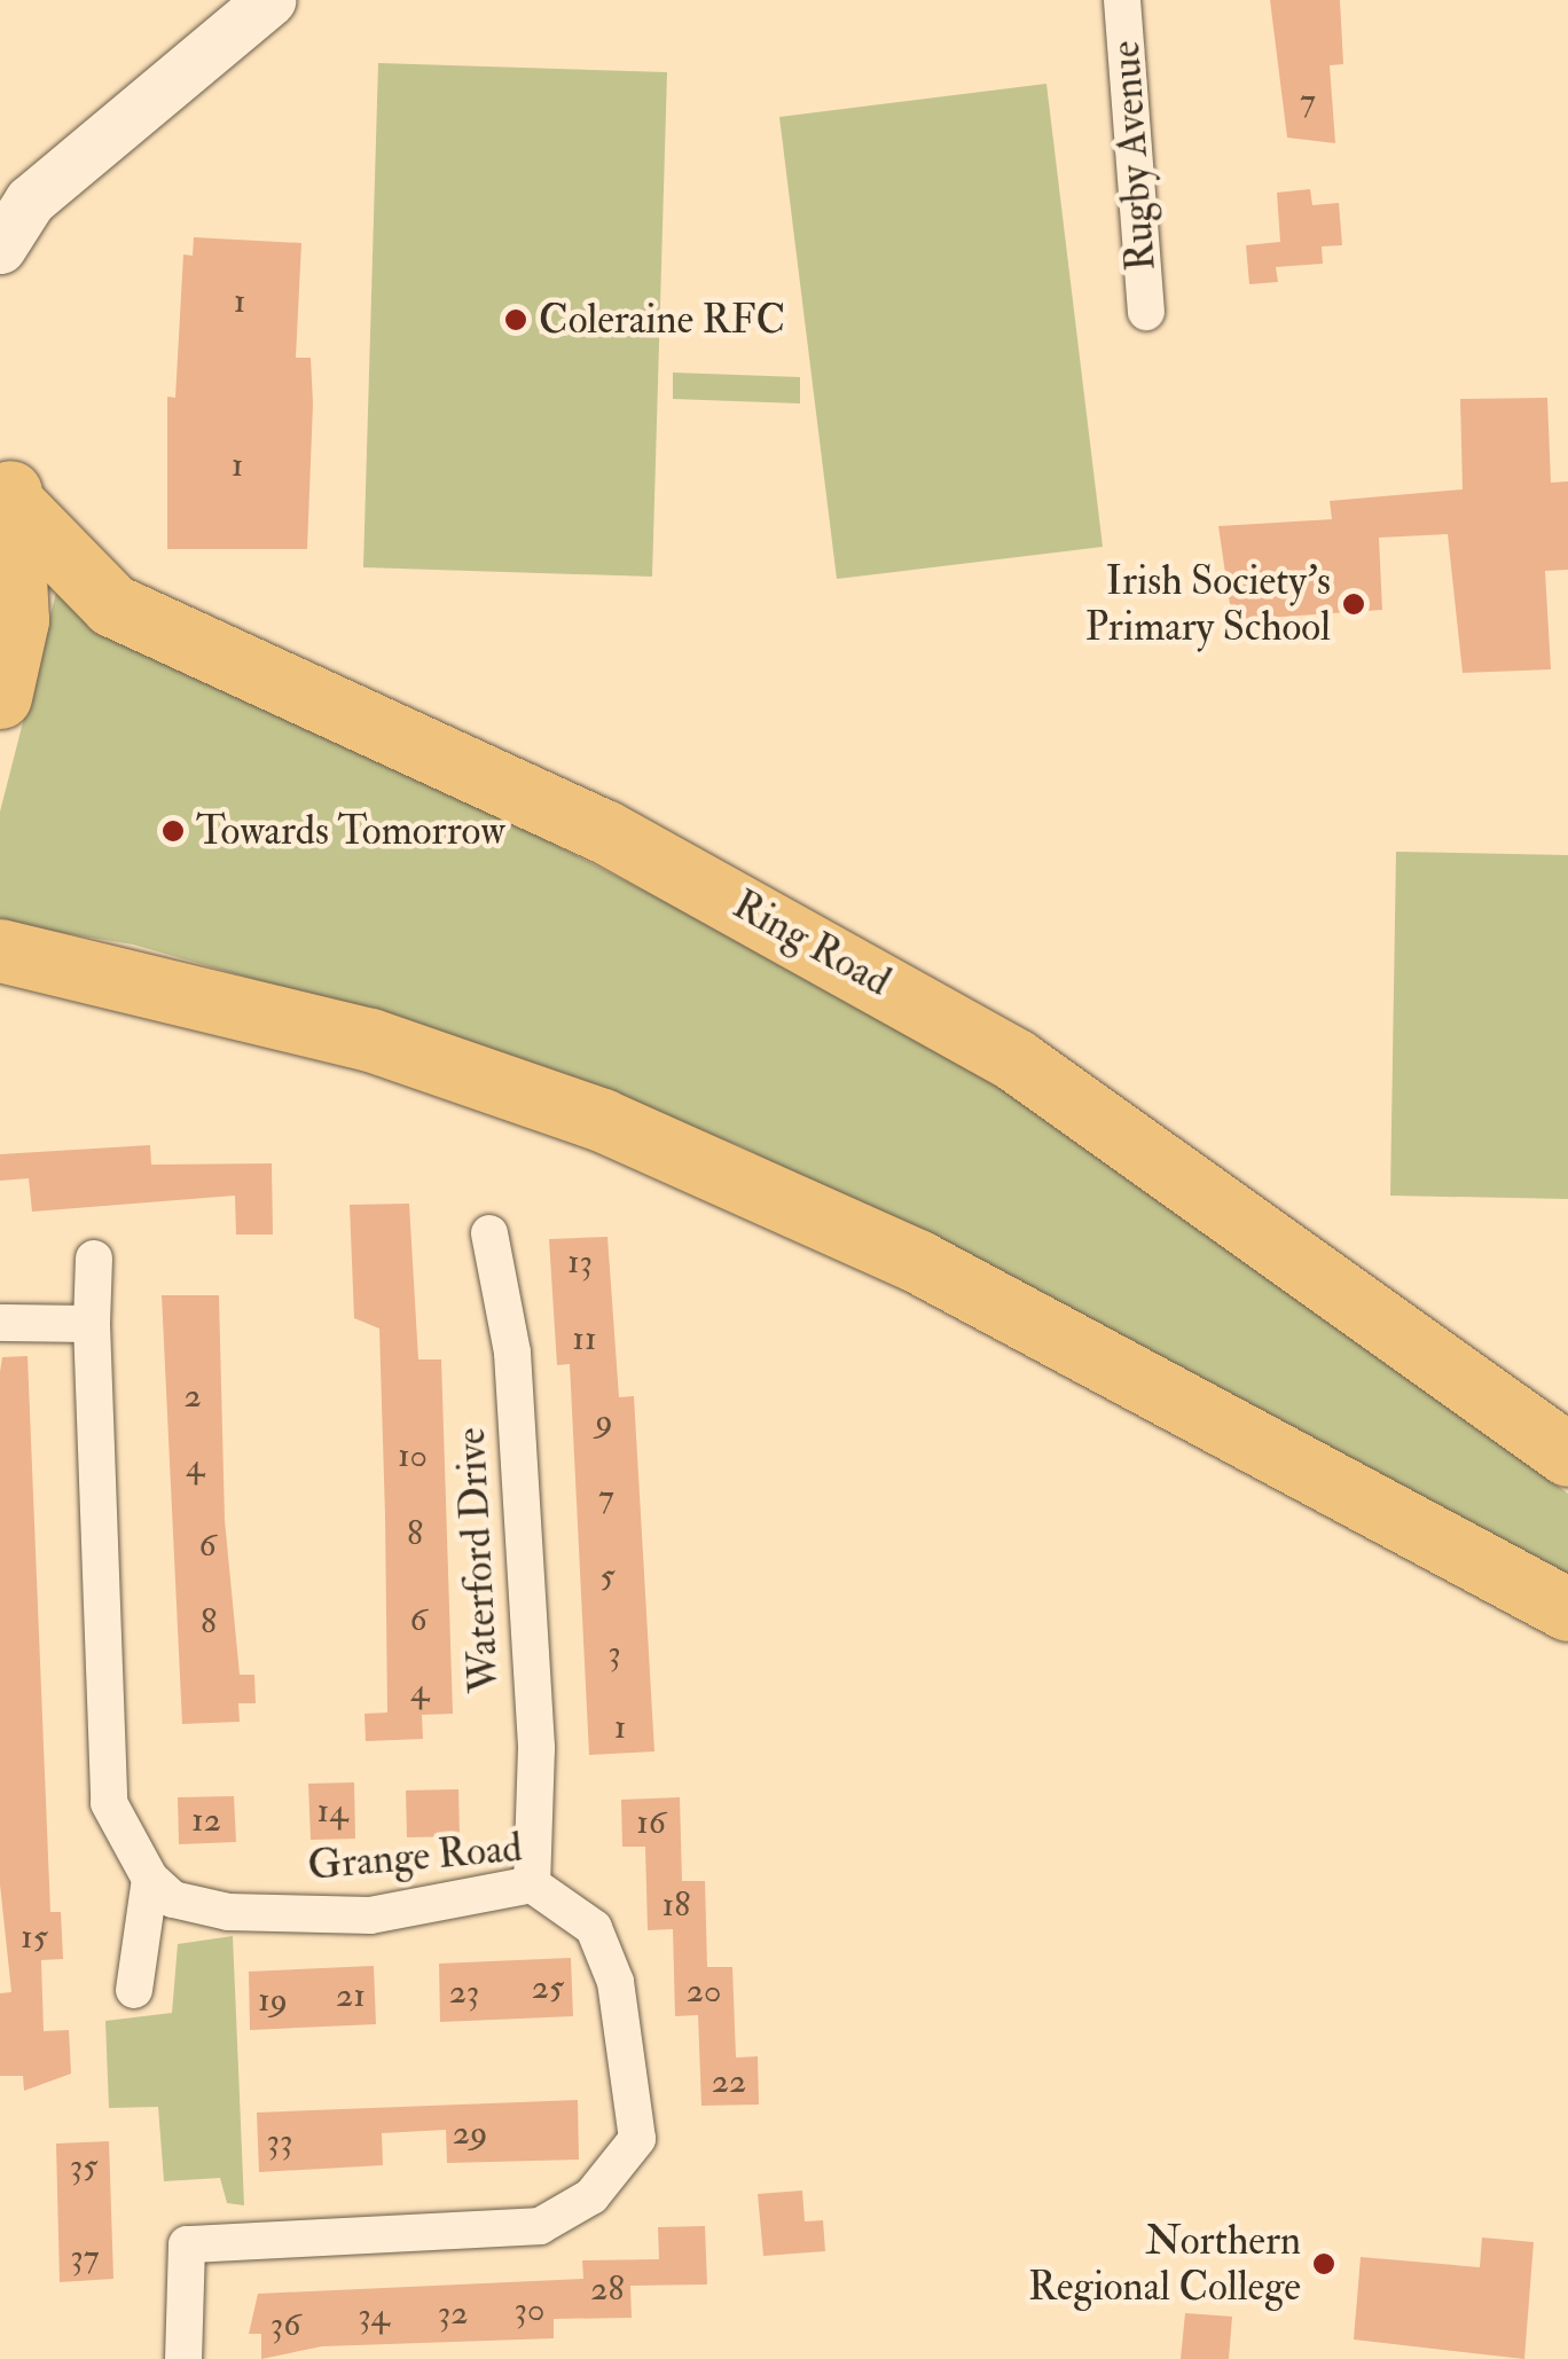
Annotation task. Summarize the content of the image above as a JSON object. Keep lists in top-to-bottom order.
{
  "streets": {
    "highway": ["Ring Road"],
    "street": ["Rugby Avenue", "Waterford Drive", "Grange Road"]
  },
  "crossings": [
    ["Waterford Drive", "Grange Road"]
  ],
  "places": [
    "Coleraine RFC",
    "Irish Society's Primary School",
    "Towards Tomorrow",
    "Northern Regional College"
  ],
  "house_numbers": [
    "7",
    "1",
    "1",
    "13",
    "11",
    "2",
    "9",
    "10",
    "4",
    "7",
    "8",
    "6",
    "5",
    "6",
    "8",
    "3",
    "4",
    "1",
    "14",
    "12",
    "16",
    "18",
    "15",
    "25",
    "20",
    "23",
    "21",
    "19",
    "22",
    "29",
    "33",
    "35",
    "37",
    "28",
    "30",
    "32",
    "34",
    "36"
  ]
}
